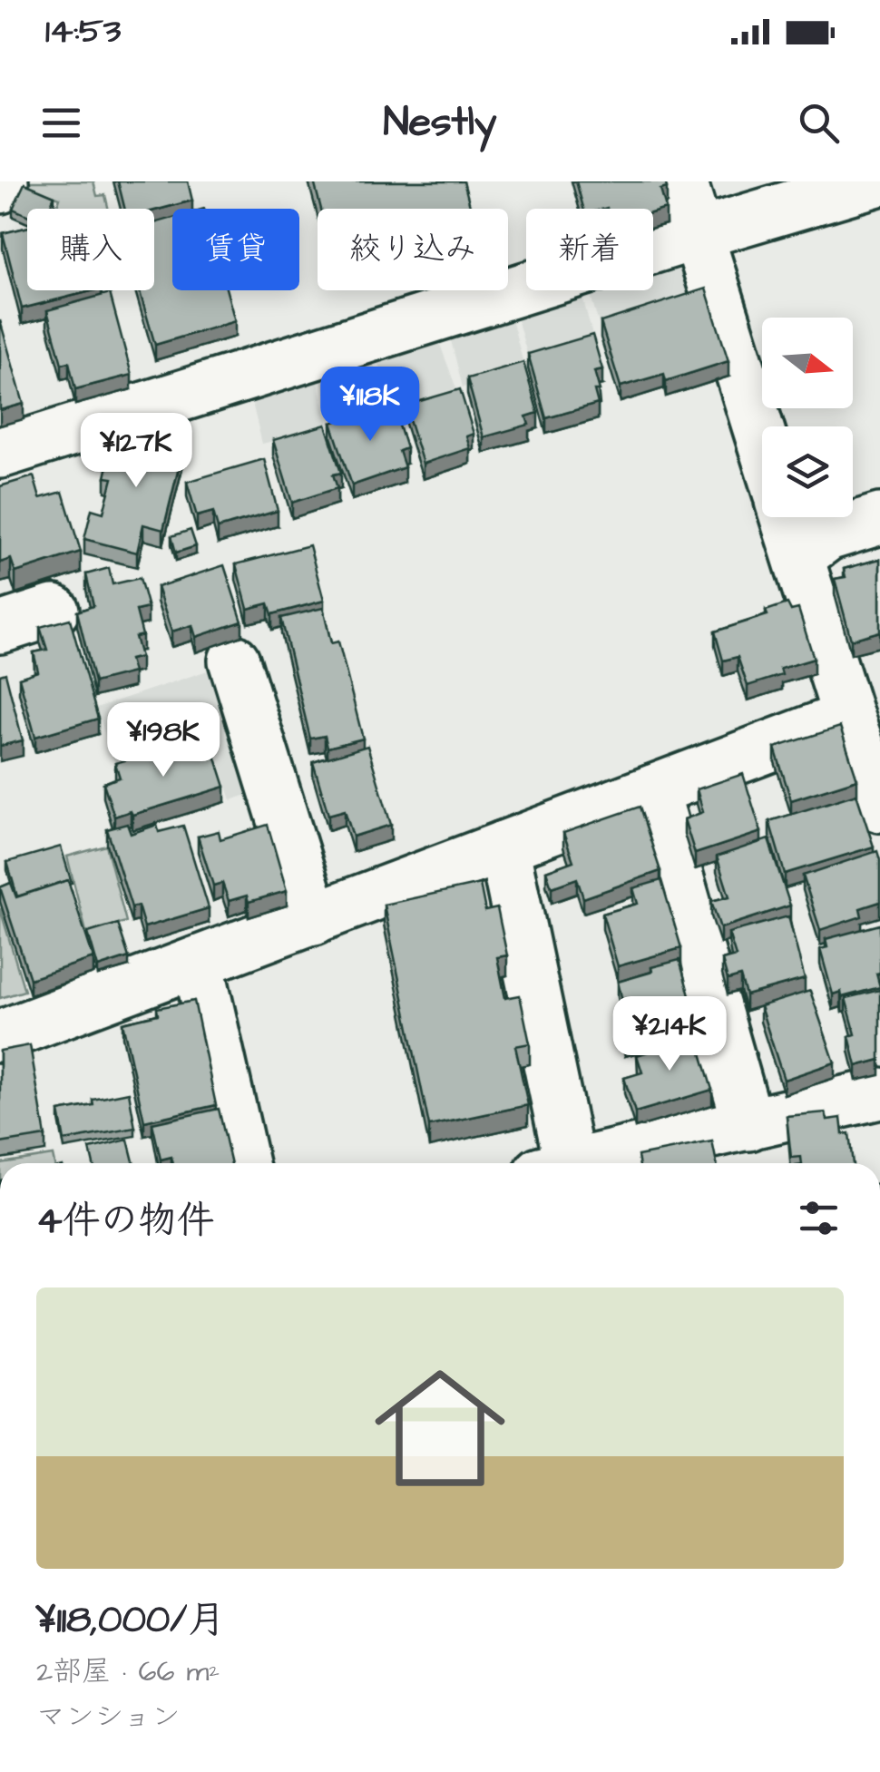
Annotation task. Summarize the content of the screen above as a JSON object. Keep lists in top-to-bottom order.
{
  "north": "right",
  "page": {
    "status": "14:53",
    "header": "Nestly",
    "chip": [
      "購入",
      "賃貸",
      "絞り込み",
      "新着"
    ],
    "price": [
      "¥118K",
      "¥127K",
      "¥198K",
      "¥214K"
    ],
    "heading": "4件の物件",
    "list": [
      {
        "name": "¥118,000/月",
        "note": "2部屋 · 66 m² · マンション"
      }
    ]
  }
}
